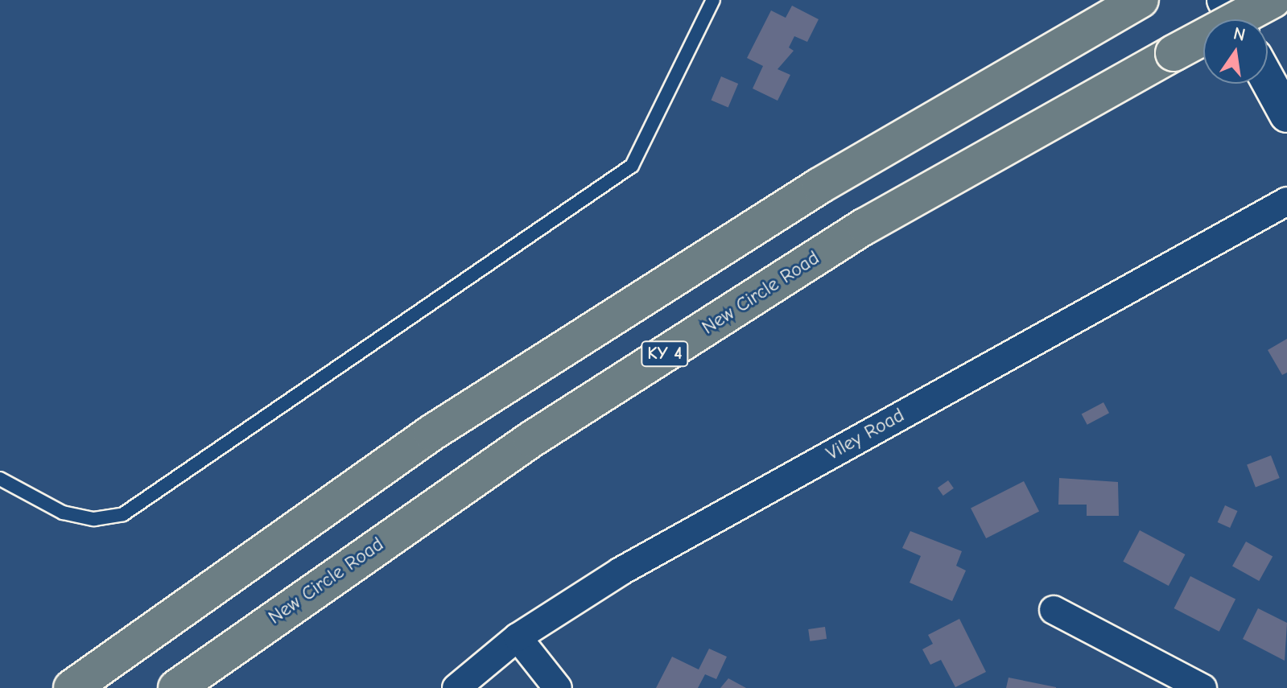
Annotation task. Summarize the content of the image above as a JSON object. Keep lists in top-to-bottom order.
{
  "streets": {
    "highway": ["New Circle Road", "KY 4"],
    "street": ["Viley Road"]
  },
  "north": "top"
}
